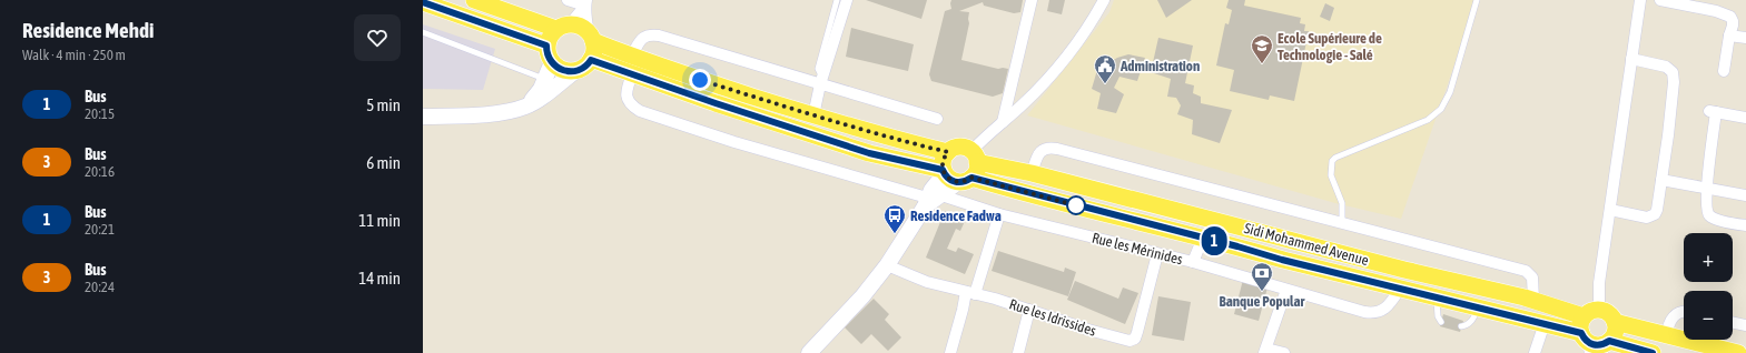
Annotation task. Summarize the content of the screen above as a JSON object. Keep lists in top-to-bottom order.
{
  "streets": {
    "main road": ["Sidi Mohammed Avenue"],
    "street": ["Rue les Mérinides", "Rue les Idrissides"]
  },
  "crossings": [
    ["Sidi Mohammed Avenue", "Rue les Mérinides"],
    ["Rue les Mérinides", "Rue les Idrissides"]
  ],
  "places": {
    "school or university": ["Ecole Supérieure de Technologie - Salé"],
    "public building": ["Administration"],
    "bus stop": ["Residence Fadwa"],
    "bank": ["Banque Popular"]
  },
  "lines": ["bus line 1"],
  "page": {
    "heading": ["Residence Mehdi", "Walk · 4 min · 250 m"],
    "on_map": "1",
    "list": [
      {
        "mark": "1",
        "name": "Bus",
        "note": "20:15",
        "value": "5 min"
      },
      {
        "mark": "3",
        "name": "Bus",
        "note": "20:16",
        "value": "6 min"
      },
      {
        "mark": "1",
        "name": "Bus",
        "note": "20:21",
        "value": "11 min"
      },
      {
        "mark": "3",
        "name": "Bus",
        "note": "20:24",
        "value": "14 min"
      }
    ],
    "map_buttons": ["+", "−"]
  }
}
